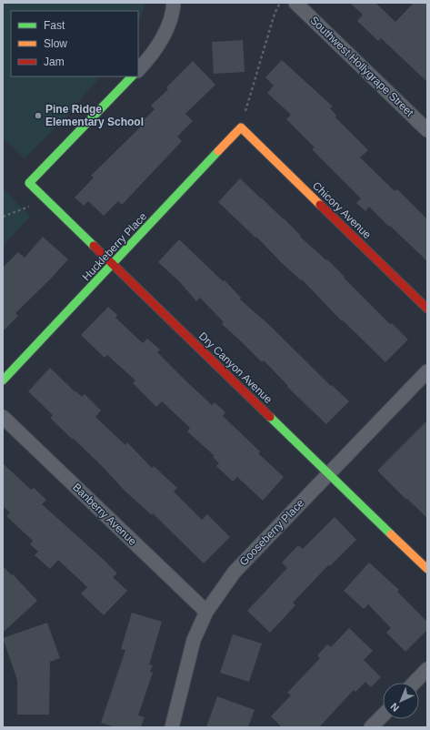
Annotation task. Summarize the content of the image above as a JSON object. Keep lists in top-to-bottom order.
{
  "streets": {
    "street": [
      "Southwest Hollygrape Street",
      "Chicory Avenue",
      "Huckleberry Place",
      "Dry Canyon Avenue",
      "Banberry Avenue",
      "Gooseberry Place"
    ]
  },
  "crossings": [
    ["Chicory Avenue", "Huckleberry Place"],
    ["Huckleberry Place", "Dry Canyon Avenue"],
    ["Dry Canyon Avenue", "Gooseberry Place"],
    ["Banberry Avenue", "Gooseberry Place"]
  ],
  "places": ["Pine Ridge Elementary School"],
  "legend": ["Fast", "Slow", "Jam"],
  "north": "bottom left"
}
